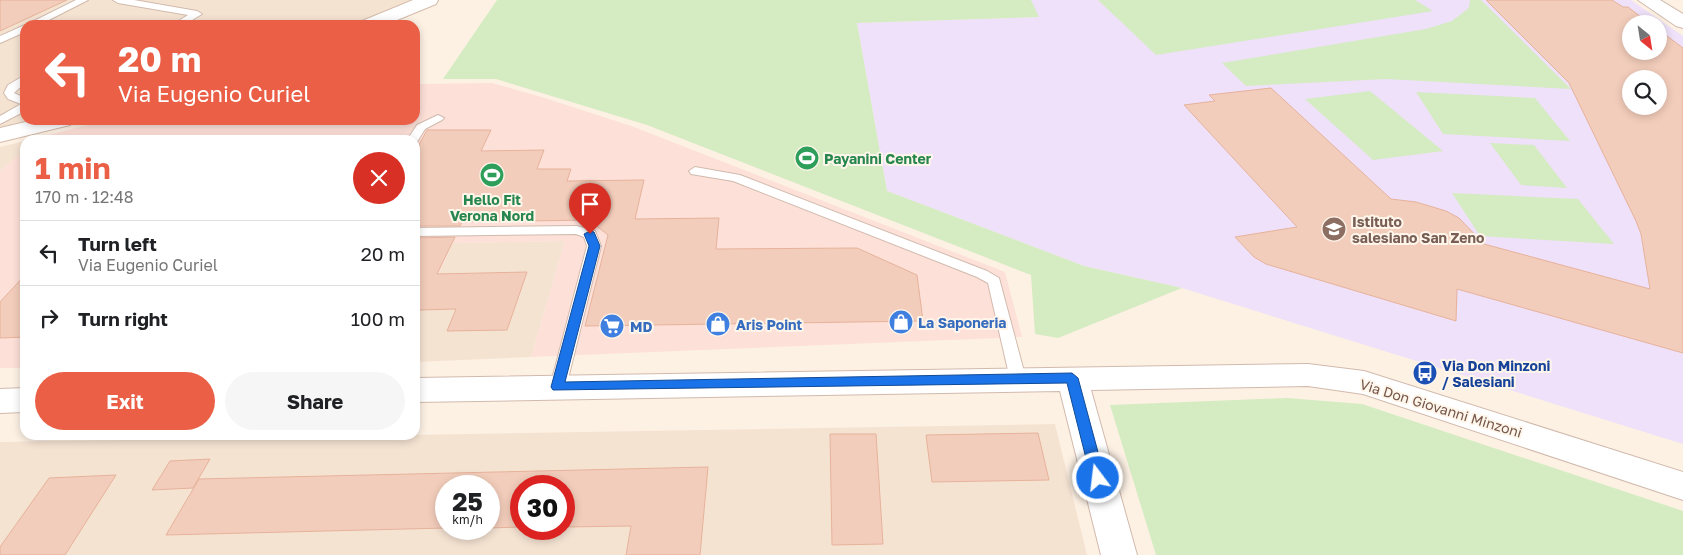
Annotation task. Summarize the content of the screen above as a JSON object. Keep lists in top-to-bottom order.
{
  "streets": {
    "street": ["Via Don Giovanni Minzoni"]
  },
  "places": {
    "sports": ["Payanini Center", "Hello Fit Verona Nord"],
    "school or university": ["Istituto salesiano San Zeno"],
    "shop": ["La Saponeria", "Aris Point"],
    "supermarket": ["MD"],
    "bus stop": ["Via Don Minzoni / Salesiani"]
  },
  "north": "bottom right",
  "page": {
    "turn": ["20 m", "Via Eugenio Curiel"],
    "heading": ["1 min", "170 m · 12:48"],
    "list": [
      {
        "name": "Turn left",
        "note": "Via Eugenio Curiel",
        "value": "20 m"
      },
      {
        "name": "Turn right",
        "value": "100 m"
      }
    ],
    "buttons": ["Exit", "Share"],
    "speed": "25 km/h",
    "limit": "30"
  }
}
